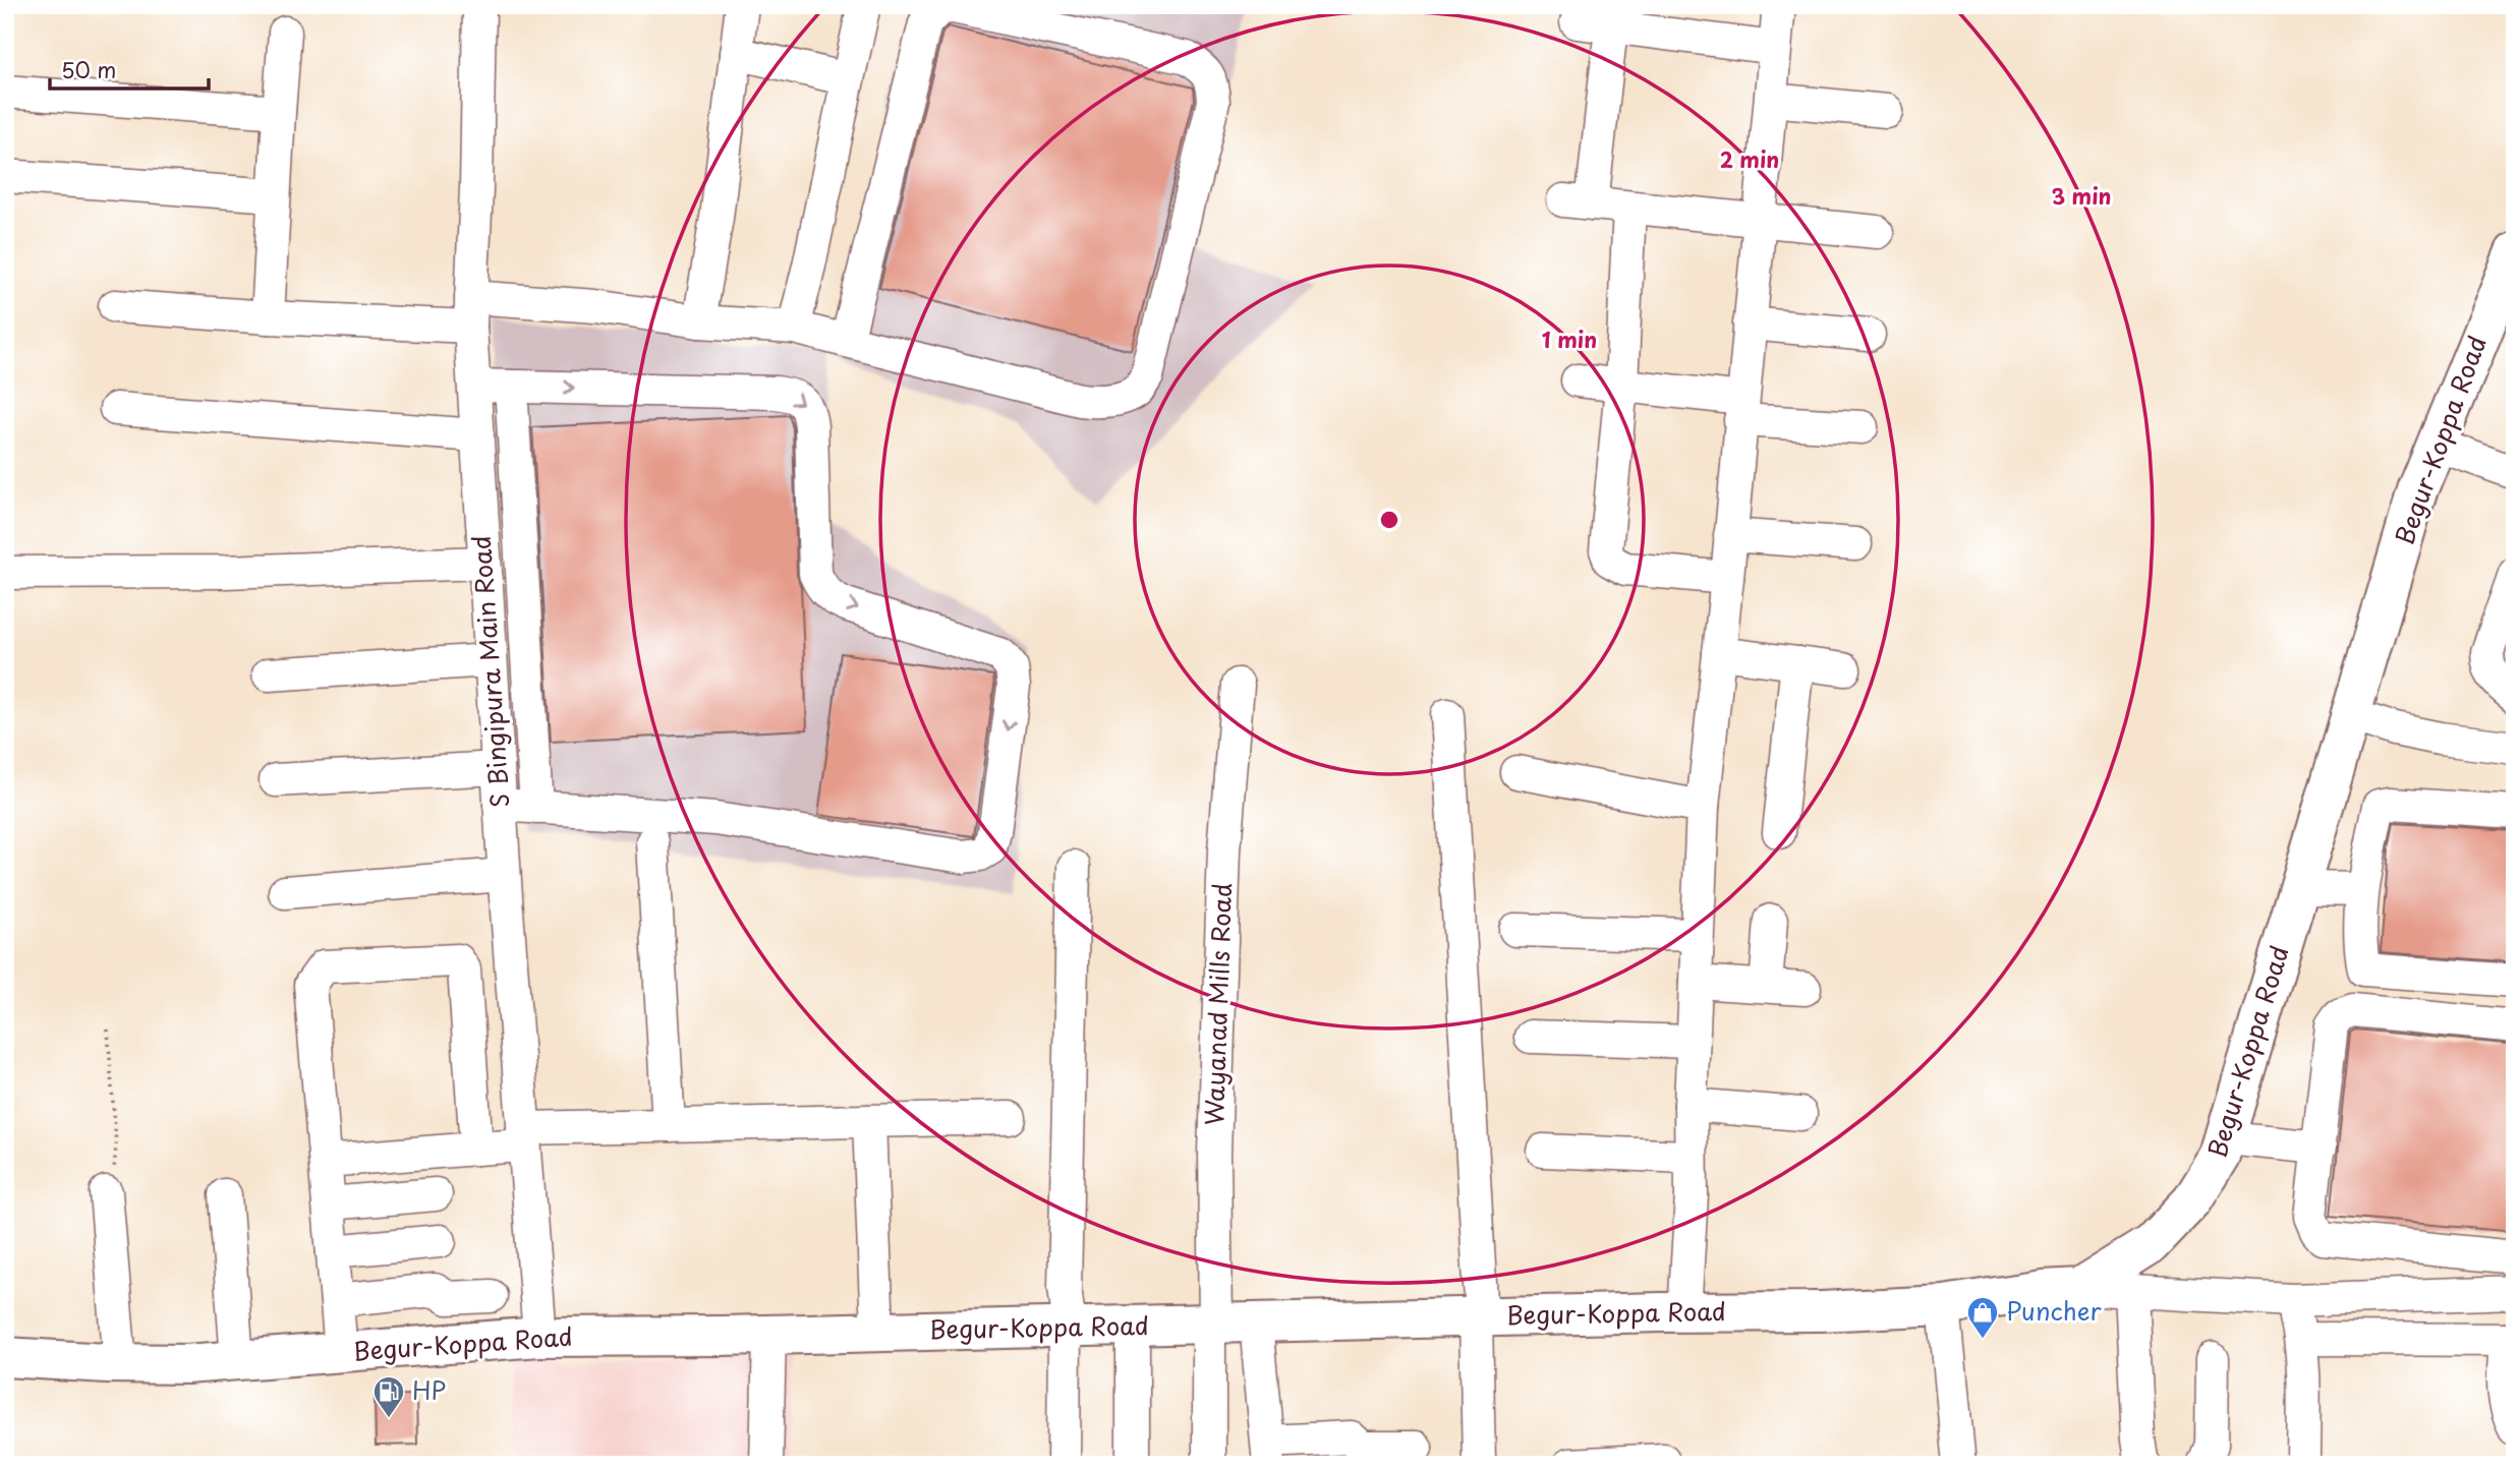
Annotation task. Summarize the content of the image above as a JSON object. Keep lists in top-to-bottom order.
{
  "streets": {
    "main road": ["Begur-Koppa Road"],
    "street": ["S Bingipura Main Road", "Wayanad Mills Road"]
  },
  "crossings": [
    ["Begur-Koppa Road", "S Bingipura Main Road"],
    ["Begur-Koppa Road", "Wayanad Mills Road"]
  ],
  "places": {
    "shop": ["Puncher"],
    "fuel station": ["HP"]
  },
  "scale_bar": "50 m",
  "rings": ["2 min", "3 min", "1 min"]
}
